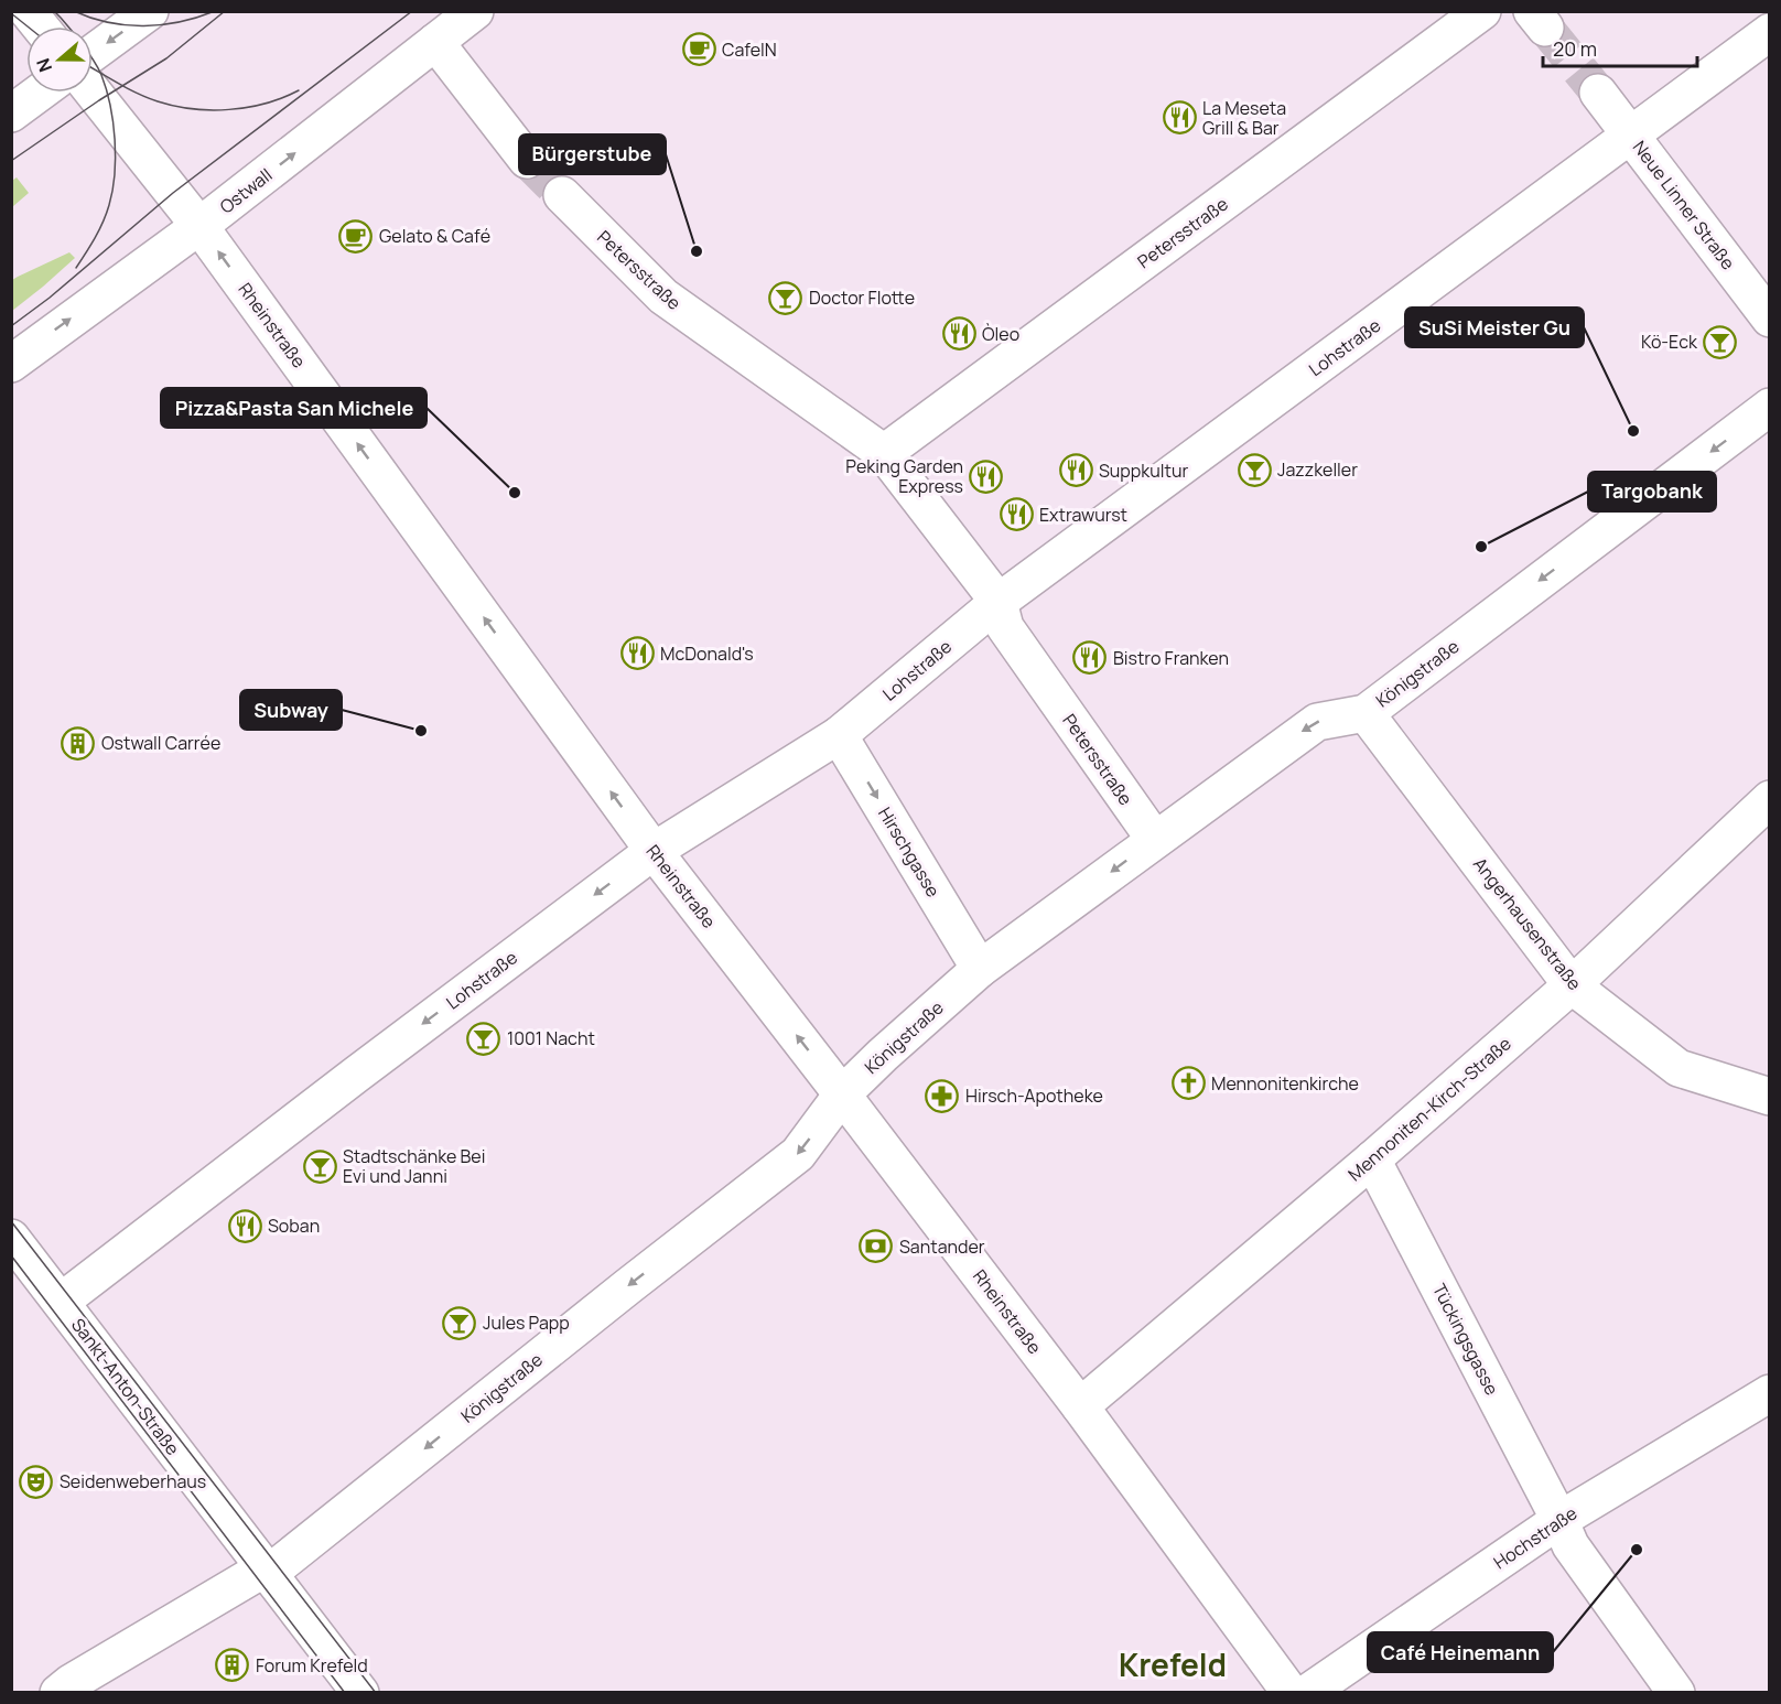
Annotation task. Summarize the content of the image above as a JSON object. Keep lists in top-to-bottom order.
{
  "streets": {
    "street": [
      "Ostwall",
      "Neue Linner Straße",
      "Petersstraße",
      "Rheinstraße",
      "Lohstraße",
      "Königstraße",
      "Hirschgasse",
      "Angerhausenstraße",
      "Mennoniten-Kirch-Straße",
      "Tückingsgasse",
      "Sankt-Anton-Straße",
      "Hochstraße"
    ]
  },
  "crossings": [
    ["Ostwall", "Rheinstraße"],
    ["Neue Linner Straße", "Lohstraße"],
    ["Petersstraße", "Lohstraße"],
    ["Petersstraße", "Königstraße"],
    ["Rheinstraße", "Lohstraße"],
    ["Rheinstraße", "Königstraße"],
    ["Rheinstraße", "Mennoniten-Kirch-Straße"],
    ["Lohstraße", "Hirschgasse"],
    ["Lohstraße", "Sankt-Anton-Straße"],
    ["Königstraße", "Hirschgasse"],
    ["Königstraße", "Angerhausenstraße"],
    ["Königstraße", "Sankt-Anton-Straße"],
    ["Angerhausenstraße", "Mennoniten-Kirch-Straße"],
    ["Mennoniten-Kirch-Straße", "Tückingsgasse"],
    ["Tückingsgasse", "Hochstraße"]
  ],
  "one_way": [
    "Ostwall",
    "Rheinstraße",
    "Königstraße",
    "Hirschgasse"
  ],
  "districts": ["Krefeld"],
  "places": {
    "cafe": ["CafeIN", "Gelato & Café"],
    "restaurant": [
      "La Meseta Grill & Bar",
      "Òleo",
      "Suppkultur",
      "Peking Garden Express",
      "Extrawurst",
      "McDonald's",
      "Bistro Franken",
      "Soban"
    ],
    "other": [
      "Bürgerstube",
      "SuSi Meister Gu",
      "Pizza&Pasta San Michele",
      "Targobank",
      "Subway",
      "Café Heinemann"
    ],
    "bar": [
      "Doctor Flotte",
      "Kö-Eck",
      "Jazzkeller",
      "1001 Nacht",
      "Stadtschänke Bei Evi und Janni",
      "Jules Papp"
    ],
    "building": ["Ostwall Carrée", "Forum Krefeld"],
    "church": ["Mennonitenkirche"],
    "pharmacy": ["Hirsch-Apotheke"],
    "bank": ["Santander"],
    "theatre": ["Seidenweberhaus"]
  },
  "scale_bar": "20 m",
  "north": "left"
}
